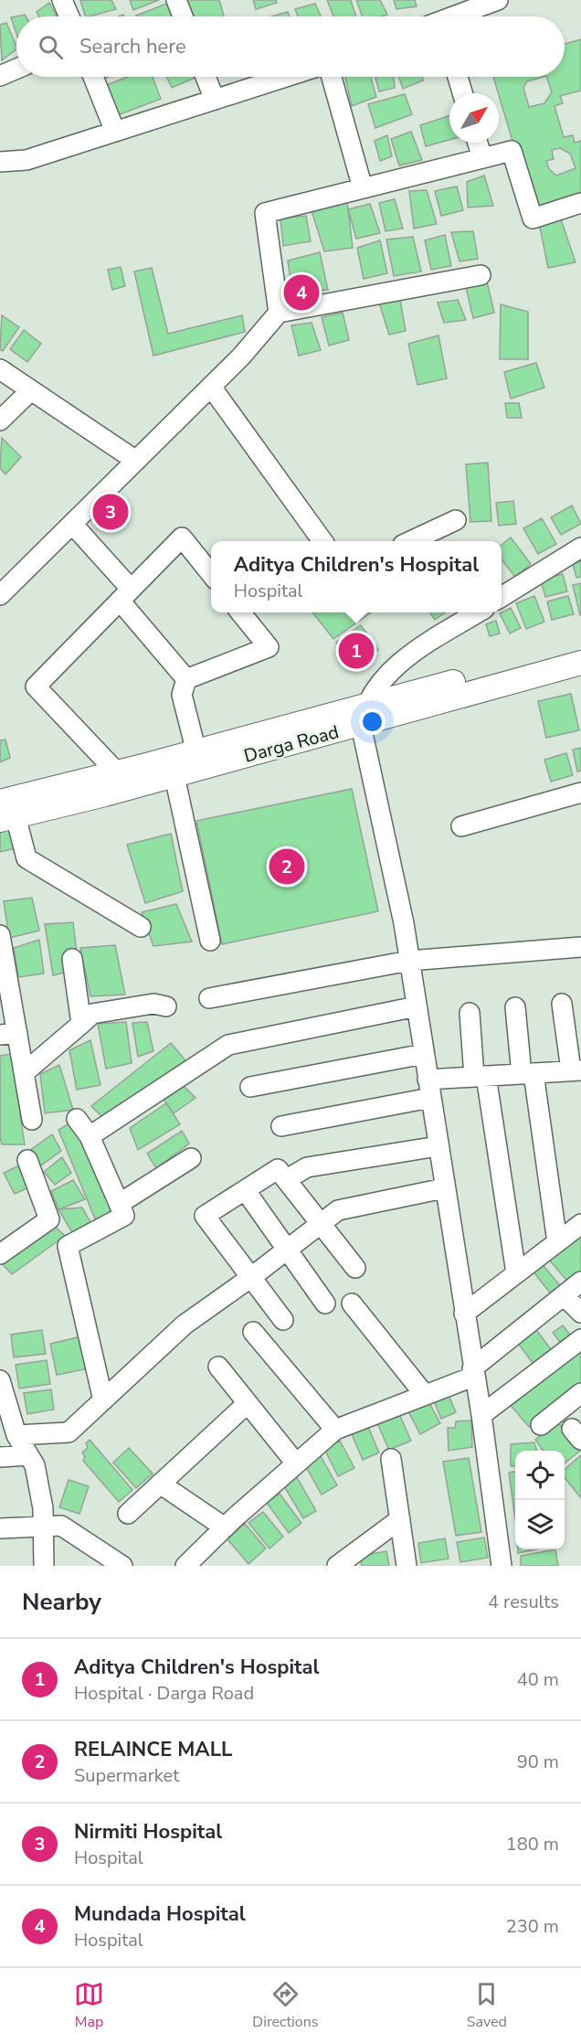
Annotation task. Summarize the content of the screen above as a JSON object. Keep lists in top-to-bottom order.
{
  "streets": {
    "main road": ["Darga Road"]
  },
  "north": "top right",
  "page": {
    "search": "Search here",
    "pins": [
      "4",
      "3",
      "1",
      "2"
    ],
    "popup": ["Aditya Children's Hospital", "Hospital"],
    "heading": ["Nearby", "4 results"],
    "list": [
      {
        "mark": "1",
        "name": "Aditya Children's Hospital",
        "note": "Hospital · Darga Road",
        "value": "40 m"
      },
      {
        "mark": "2",
        "name": "RELAINCE MALL",
        "note": "Supermarket",
        "value": "90 m"
      },
      {
        "mark": "3",
        "name": "Nirmiti Hospital",
        "note": "Hospital",
        "value": "180 m"
      },
      {
        "mark": "4",
        "name": "Mundada Hospital",
        "note": "Hospital",
        "value": "230 m"
      }
    ],
    "nav": ["Map", "Directions", "Saved"]
  }
}
